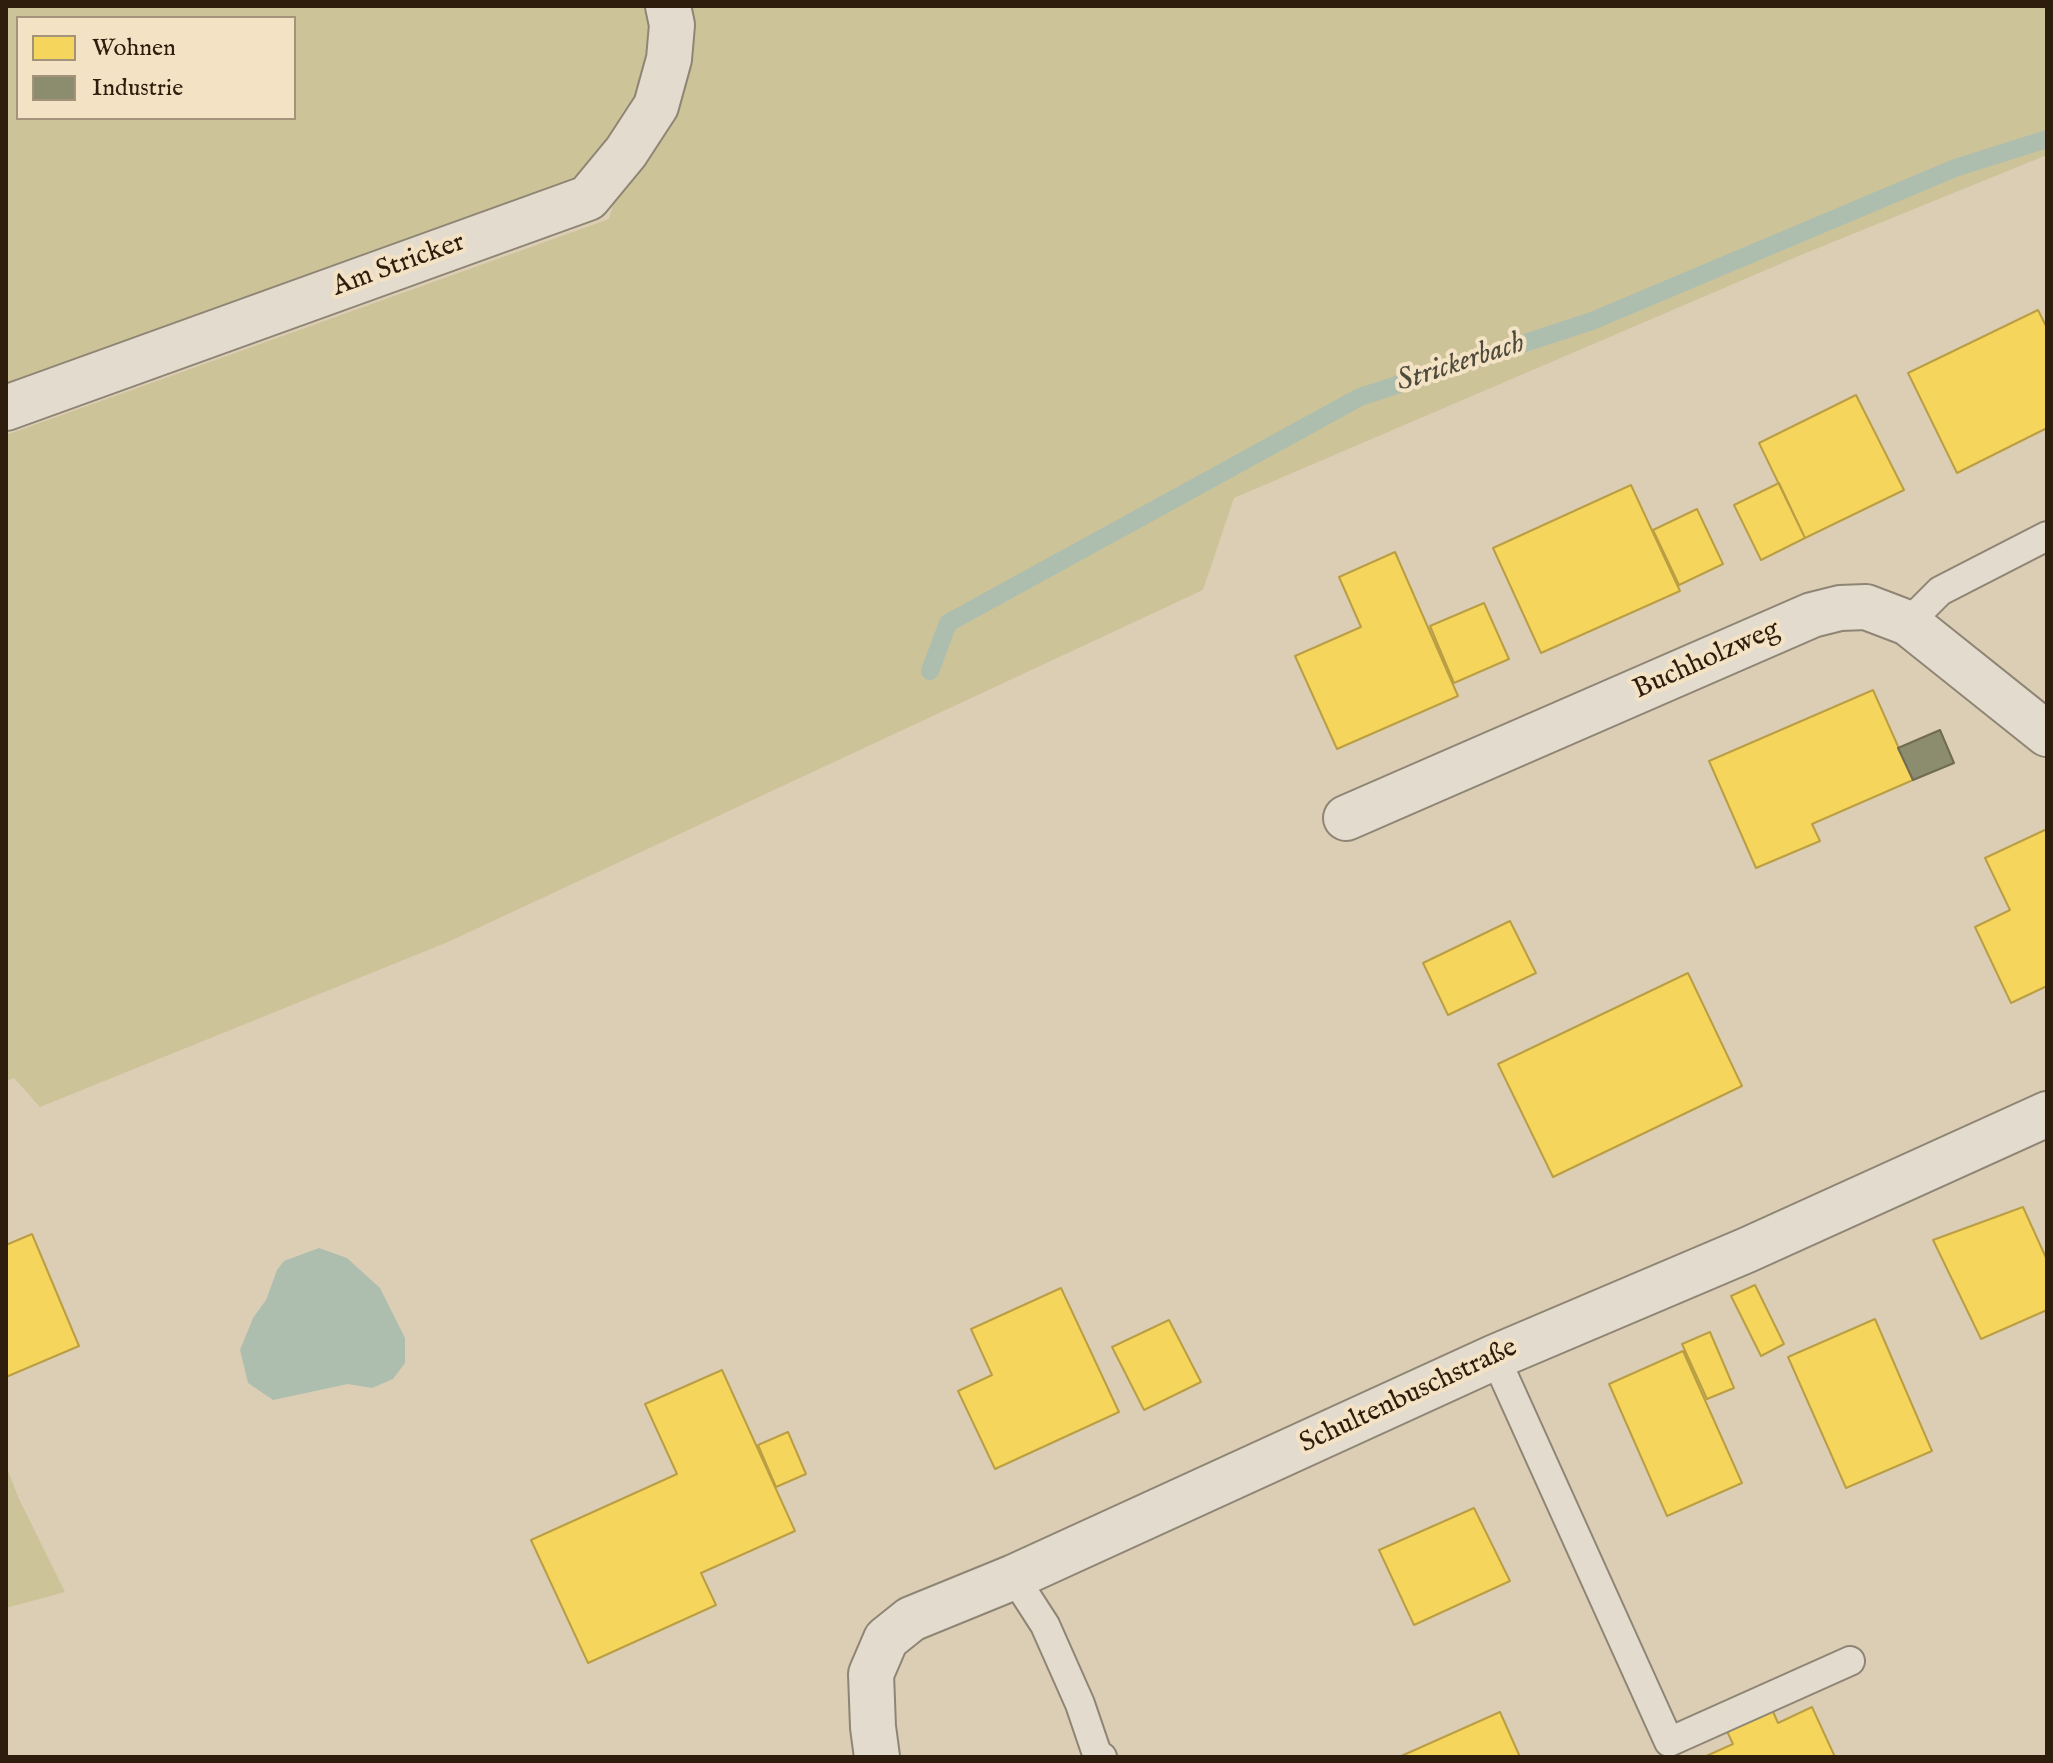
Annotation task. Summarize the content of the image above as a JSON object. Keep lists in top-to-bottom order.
{
  "streets": {
    "street": ["Am Stricker", "Buchholzweg", "Schultenbuschstraße"]
  },
  "water": ["Strickerbach"],
  "legend": ["Wohnen", "Industrie"]
}
